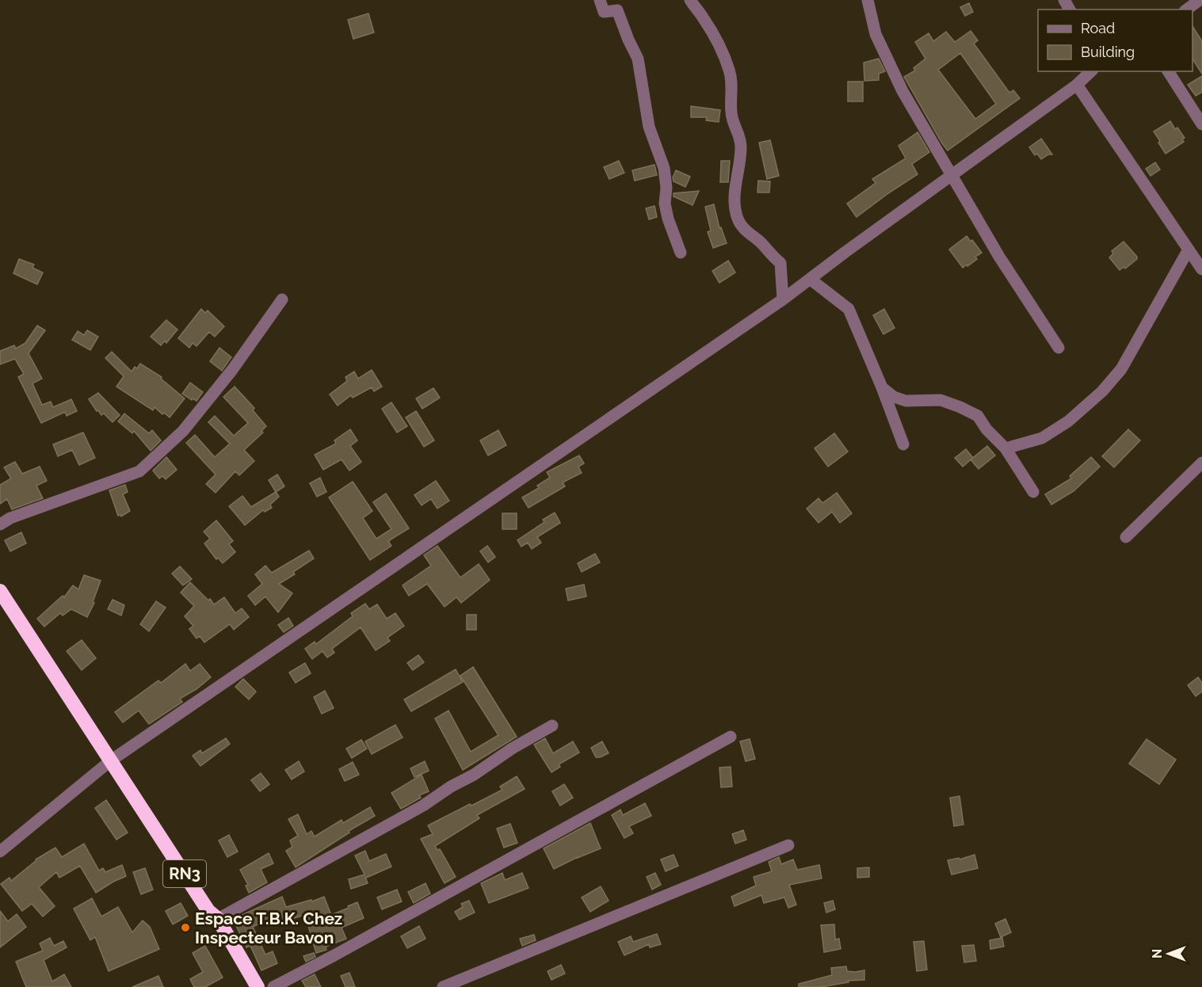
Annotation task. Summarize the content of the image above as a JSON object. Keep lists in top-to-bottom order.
{
  "streets": {
    "highway": ["RN3"]
  },
  "places": ["Espace T.B.K. Chez Inspecteur Bavon"],
  "legend": ["Road", "Building"],
  "north": "left"
}
